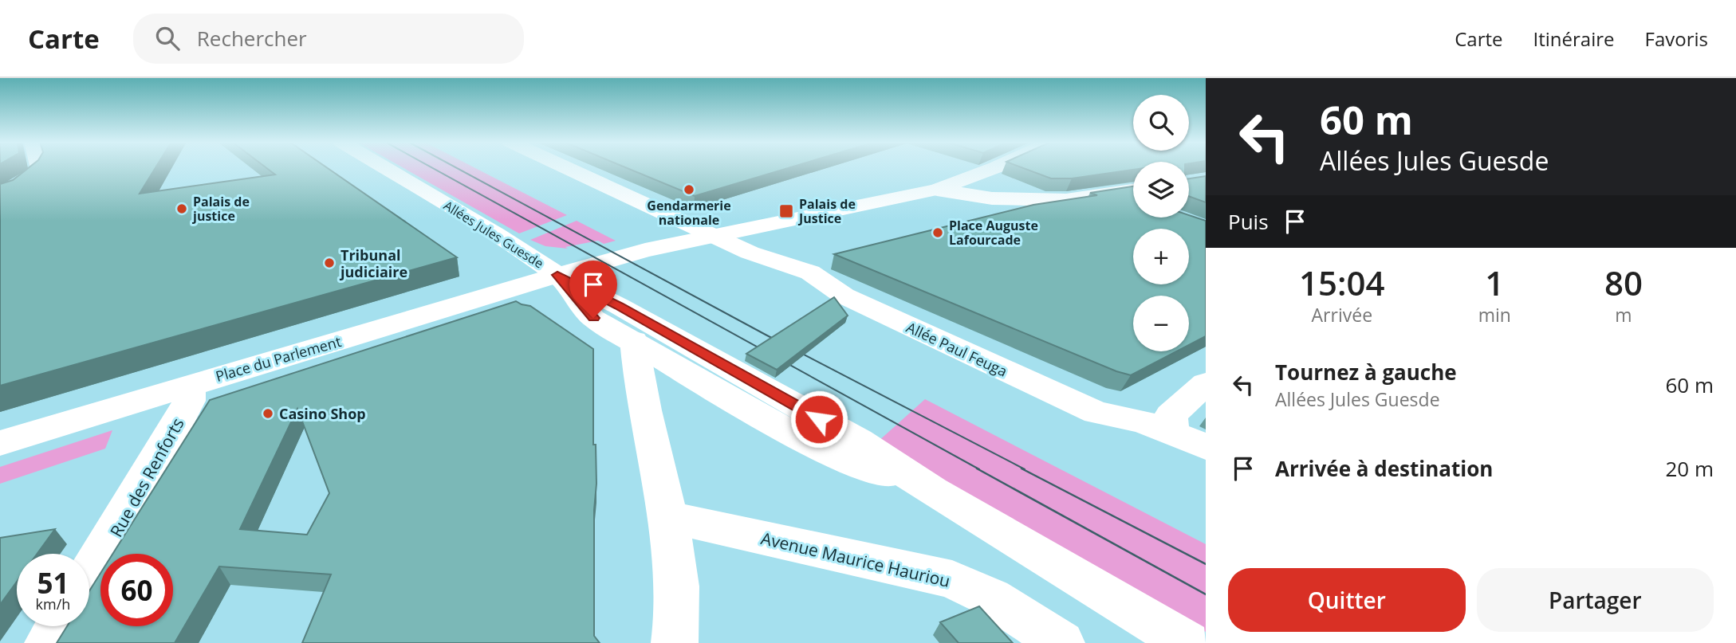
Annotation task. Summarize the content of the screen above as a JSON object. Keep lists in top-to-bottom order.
{
  "streets": {
    "street": [
      "Allées Jules Guesde",
      "Allée Paul Feuga",
      "Place du Parlement",
      "Rue des Renforts",
      "Avenue Maurice Hauriou"
    ]
  },
  "crossings": [
    ["Allées Jules Guesde", "Place du Parlement"],
    ["Allée Paul Feuga", "Place du Parlement"],
    ["Place du Parlement", "Rue des Renforts"]
  ],
  "places": {
    "other": [
      "Gendarmerie nationale",
      "Palais de justice",
      "Place Auguste Lafourcade",
      "Tribunal judiciaire",
      "Casino Shop"
    ],
    "transit": ["Palais de Justice"]
  },
  "page": {
    "header": "Carte",
    "search": "Rechercher",
    "nav": ["Carte", "Itinéraire", "Favoris"],
    "turn": ["60 m", "Allées Jules Guesde"],
    "map_buttons": ["+", "−"],
    "then": "Puis",
    "eta": [
      "15:04",
      "Arrivée",
      "1",
      "min",
      "80",
      "m"
    ],
    "list": [
      {
        "name": "Tournez à gauche",
        "note": "Allées Jules Guesde",
        "value": "60 m"
      },
      {
        "name": "Arrivée à destination",
        "value": "20 m"
      }
    ],
    "speed": "51 km/h",
    "limit": "60",
    "buttons": ["Quitter", "Partager"]
  }
}
